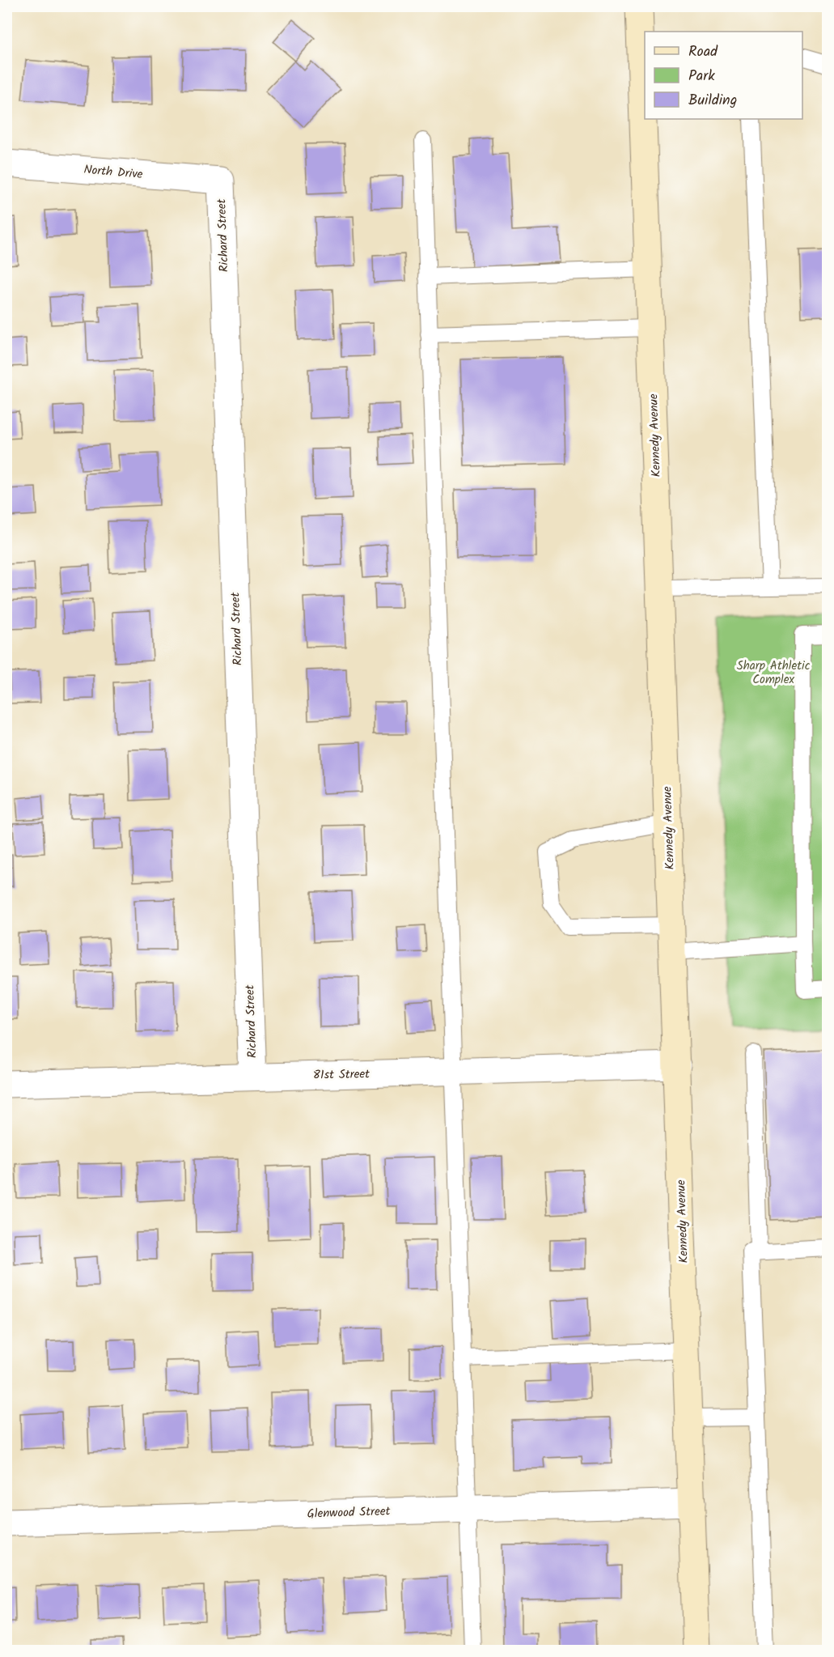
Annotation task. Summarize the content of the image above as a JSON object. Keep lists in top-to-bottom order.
{
  "streets": {
    "street": [
      "North Drive",
      "Richard Street",
      "Kennedy Avenue",
      "81st Street",
      "Glenwood Street"
    ]
  },
  "crossings": [
    ["North Drive", "Richard Street"],
    ["Richard Street", "81st Street"],
    ["Kennedy Avenue", "81st Street"],
    ["Kennedy Avenue", "Glenwood Street"]
  ],
  "parks": ["Sharp Athletic Complex"],
  "legend": ["Road", "Park", "Building"]
}
